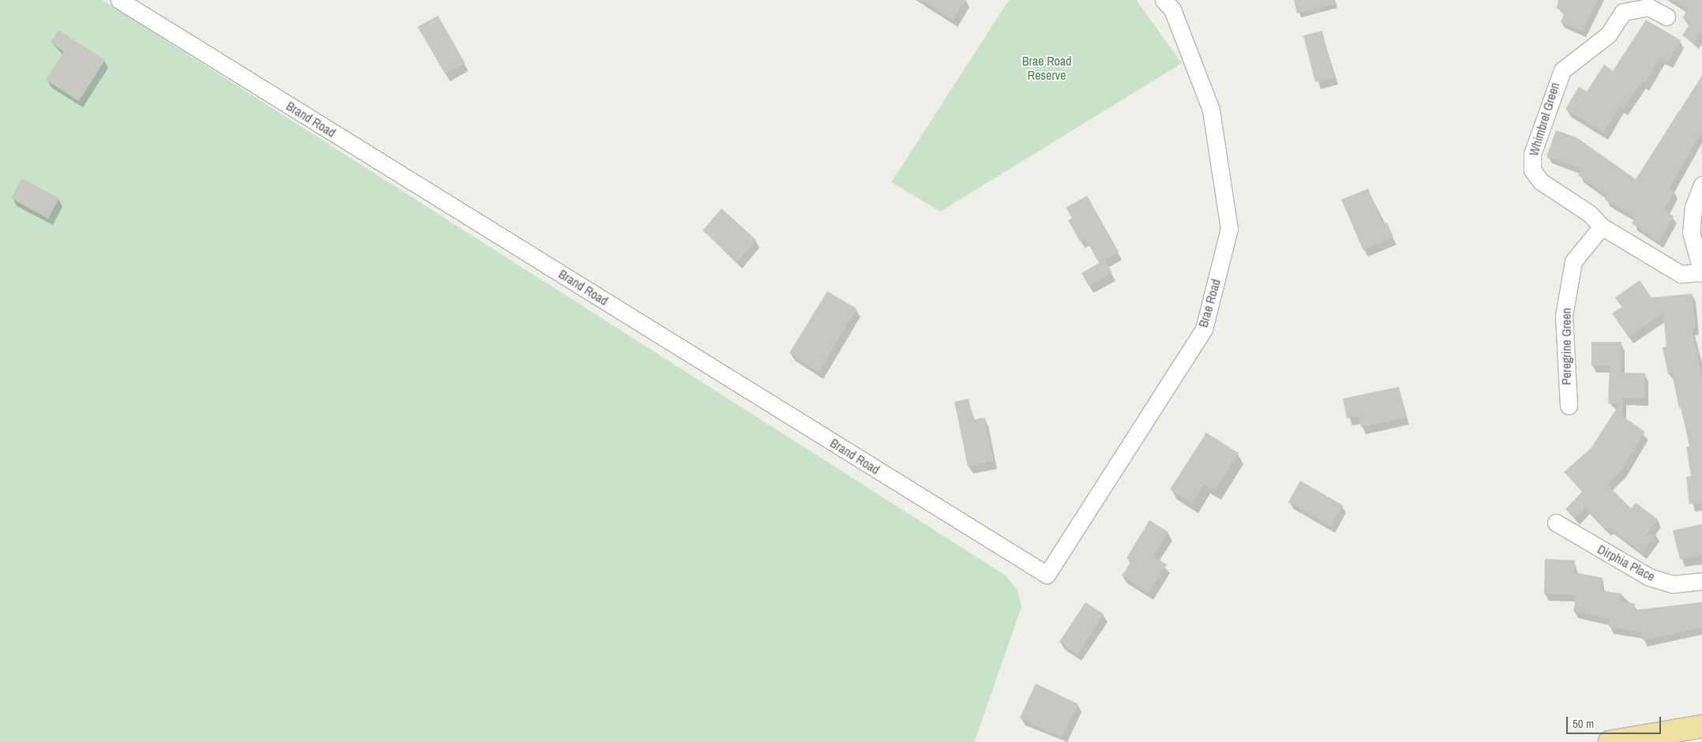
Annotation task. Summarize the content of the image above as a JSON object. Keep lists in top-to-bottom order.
{
  "streets": {
    "street": [
      "Brand Road",
      "Whimbrel Green",
      "Brae Road",
      "Peregrine Green",
      "Dirphia Place"
    ]
  },
  "crossings": [
    ["Brand Road", "Brae Road"],
    ["Whimbrel Green", "Peregrine Green"]
  ],
  "parks": ["Brae Road Reserve"],
  "scale_bar": "50 m"
}
